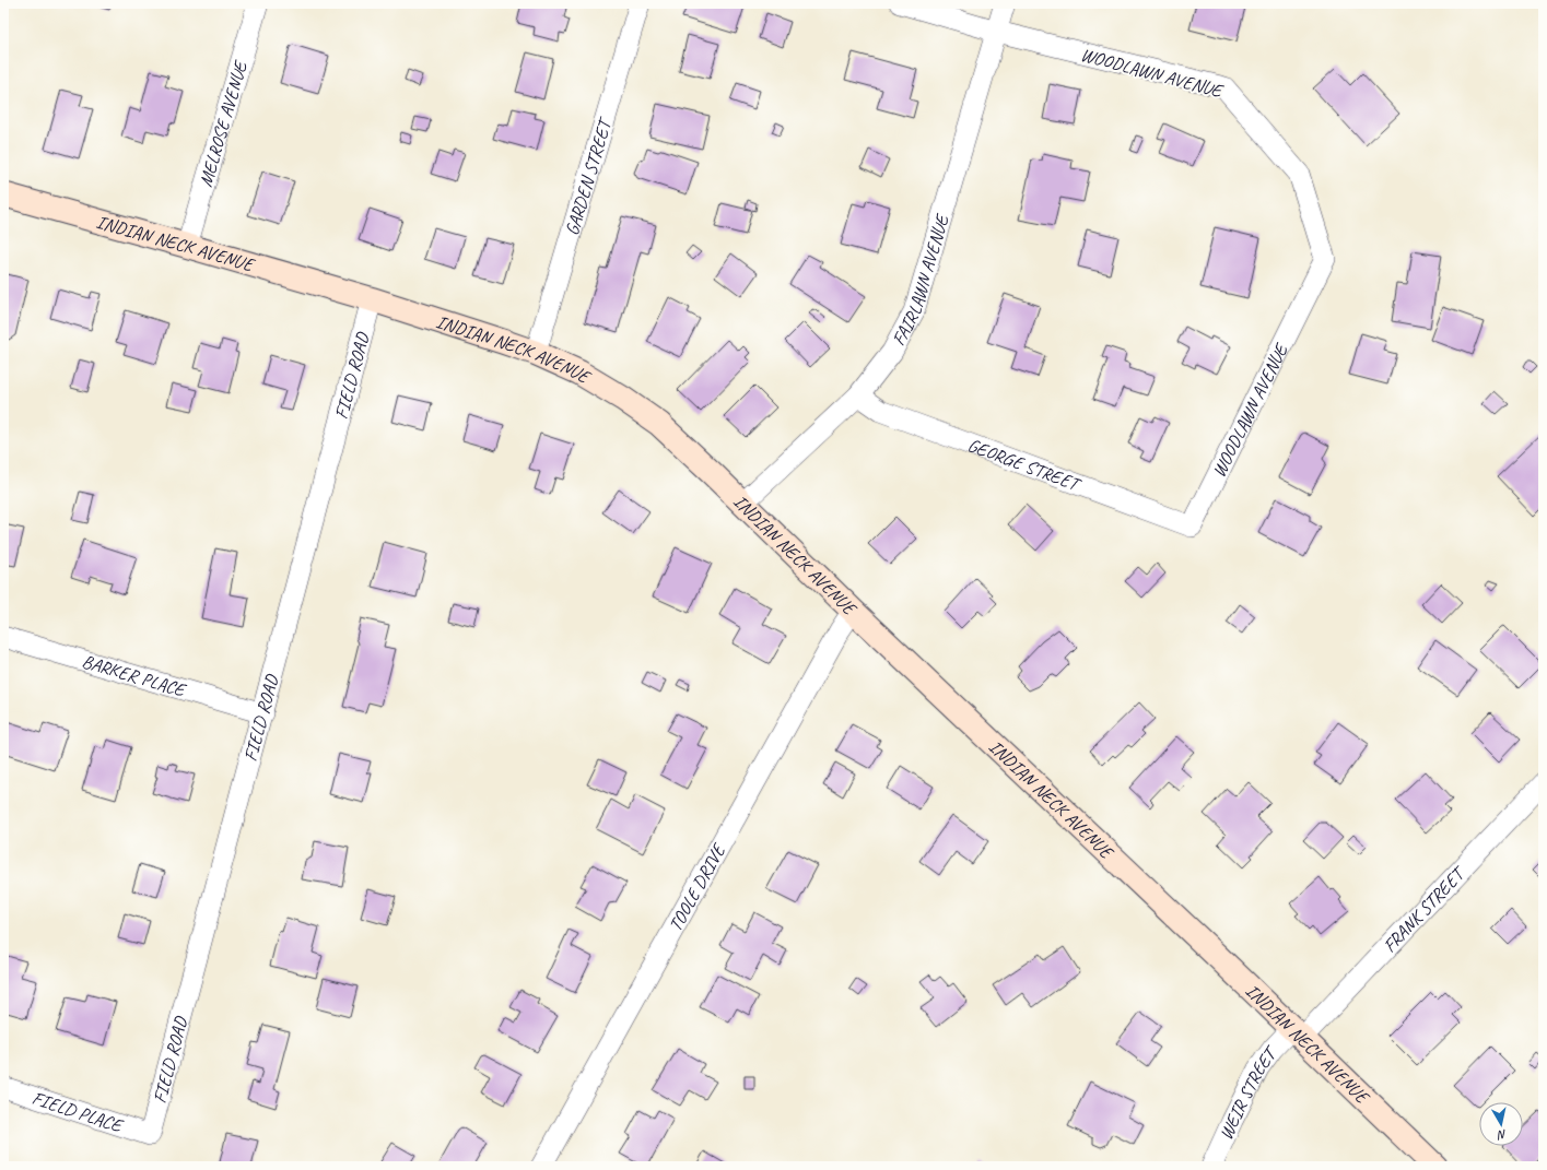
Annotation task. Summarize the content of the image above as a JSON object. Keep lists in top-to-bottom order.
{
  "streets": {
    "street": [
      "WOODLAWN AVENUE",
      "MELROSE AVENUE",
      "GARDEN STREET",
      "INDIAN NECK AVENUE",
      "FAIRLAWN AVENUE",
      "FIELD ROAD",
      "GEORGE STREET",
      "BARKER PLACE",
      "TOOLE DRIVE",
      "FRANK STREET",
      "WEIR STREET",
      "FIELD PLACE"
    ]
  },
  "crossings": [
    ["WOODLAWN AVENUE", "FAIRLAWN AVENUE"],
    ["WOODLAWN AVENUE", "GEORGE STREET"],
    ["MELROSE AVENUE", "INDIAN NECK AVENUE"],
    ["GARDEN STREET", "INDIAN NECK AVENUE"],
    ["INDIAN NECK AVENUE", "FAIRLAWN AVENUE"],
    ["INDIAN NECK AVENUE", "FIELD ROAD"],
    ["INDIAN NECK AVENUE", "TOOLE DRIVE"],
    ["INDIAN NECK AVENUE", "FRANK STREET"],
    ["INDIAN NECK AVENUE", "WEIR STREET"],
    ["FAIRLAWN AVENUE", "GEORGE STREET"],
    ["FIELD ROAD", "BARKER PLACE"],
    ["FIELD ROAD", "FIELD PLACE"],
    ["FRANK STREET", "WEIR STREET"]
  ],
  "north": "bottom"
}
